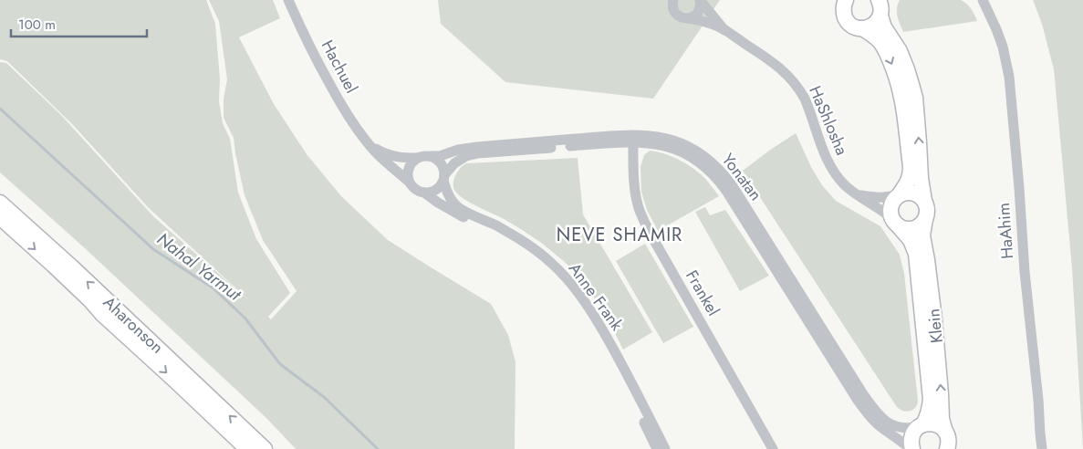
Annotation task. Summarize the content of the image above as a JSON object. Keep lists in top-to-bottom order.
{
  "streets": {
    "street": [
      "Hachuel",
      "HaShlosha",
      "Yonatan",
      "HaAhim",
      "Frankel",
      "Anne Frank",
      "Aharonson",
      "Klein"
    ]
  },
  "crossings": [
    ["Hachuel", "Yonatan"],
    ["Hachuel", "Anne Frank"],
    ["HaShlosha", "Klein"],
    ["Yonatan", "Frankel"],
    ["Yonatan", "Anne Frank"],
    ["Yonatan", "Klein"]
  ],
  "districts": ["NEVE SHAMIR"],
  "water": ["Nahal Yarmut"],
  "scale_bar": "100 m"
}
